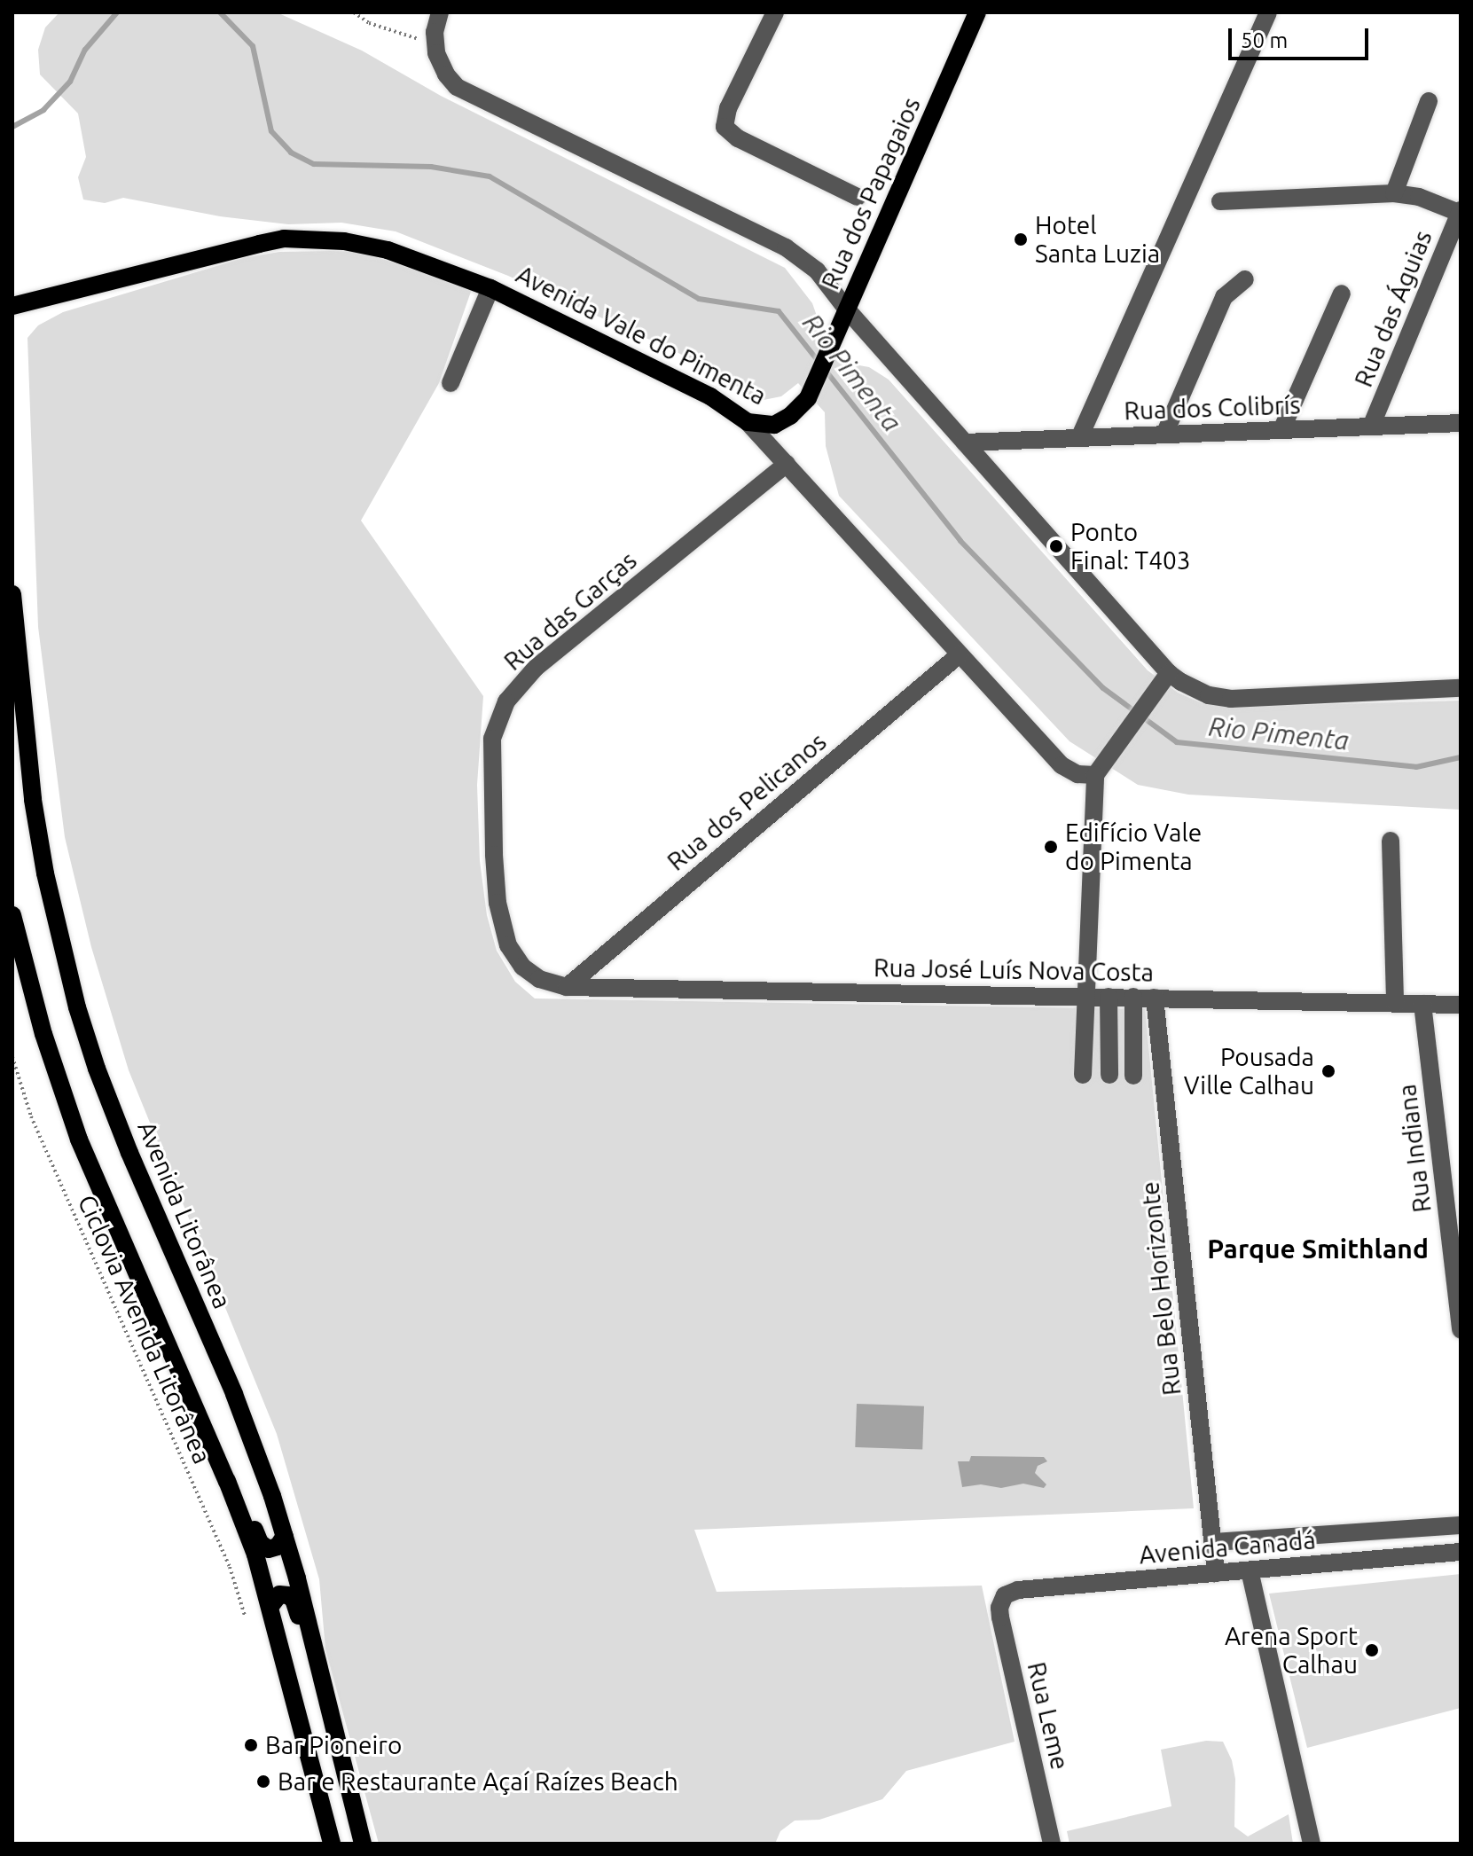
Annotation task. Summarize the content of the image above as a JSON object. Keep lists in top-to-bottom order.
{
  "streets": {
    "main road": ["Rua dos Papagaios", "Avenida Vale do Pimenta", "Avenida Litorânea"],
    "street": [
      "Rua das Águias",
      "Rua dos Colibrís",
      "Rua das Garças",
      "Rua dos Pelicanos",
      "Rua José Luís Nova Costa",
      "Rua Indiana",
      "Rua Belo Horizonte",
      "Avenida Canadá",
      "Rua Leme"
    ],
    "path": ["Ciclovia Avenida Litorânea"]
  },
  "crossings": [
    ["Rua dos Papagaios", "Avenida Vale do Pimenta"],
    ["Rua das Águias", "Rua dos Colibrís"],
    ["Avenida Vale do Pimenta", "Rua das Garças"],
    ["Rua das Garças", "Rua dos Pelicanos"],
    ["Rua das Garças", "Rua José Luís Nova Costa"],
    ["Rua dos Pelicanos", "Rua José Luís Nova Costa"],
    ["Rua José Luís Nova Costa", "Rua Indiana"],
    ["Rua José Luís Nova Costa", "Rua Belo Horizonte"],
    ["Rua Belo Horizonte", "Avenida Canadá"],
    ["Avenida Canadá", "Rua Leme"]
  ],
  "districts": ["Parque Smithland"],
  "water": ["Rio Pimenta"],
  "places": [
    "Hotel Santa Luzia",
    "Ponto Final: T403",
    "Edifício Vale do Pimenta",
    "Pousada Ville Calhau",
    "Arena Sport Calhau",
    "Bar Pioneiro",
    "Bar e Restaurante Açaí Raízes Beach"
  ],
  "scale_bar": "50 m"
}
